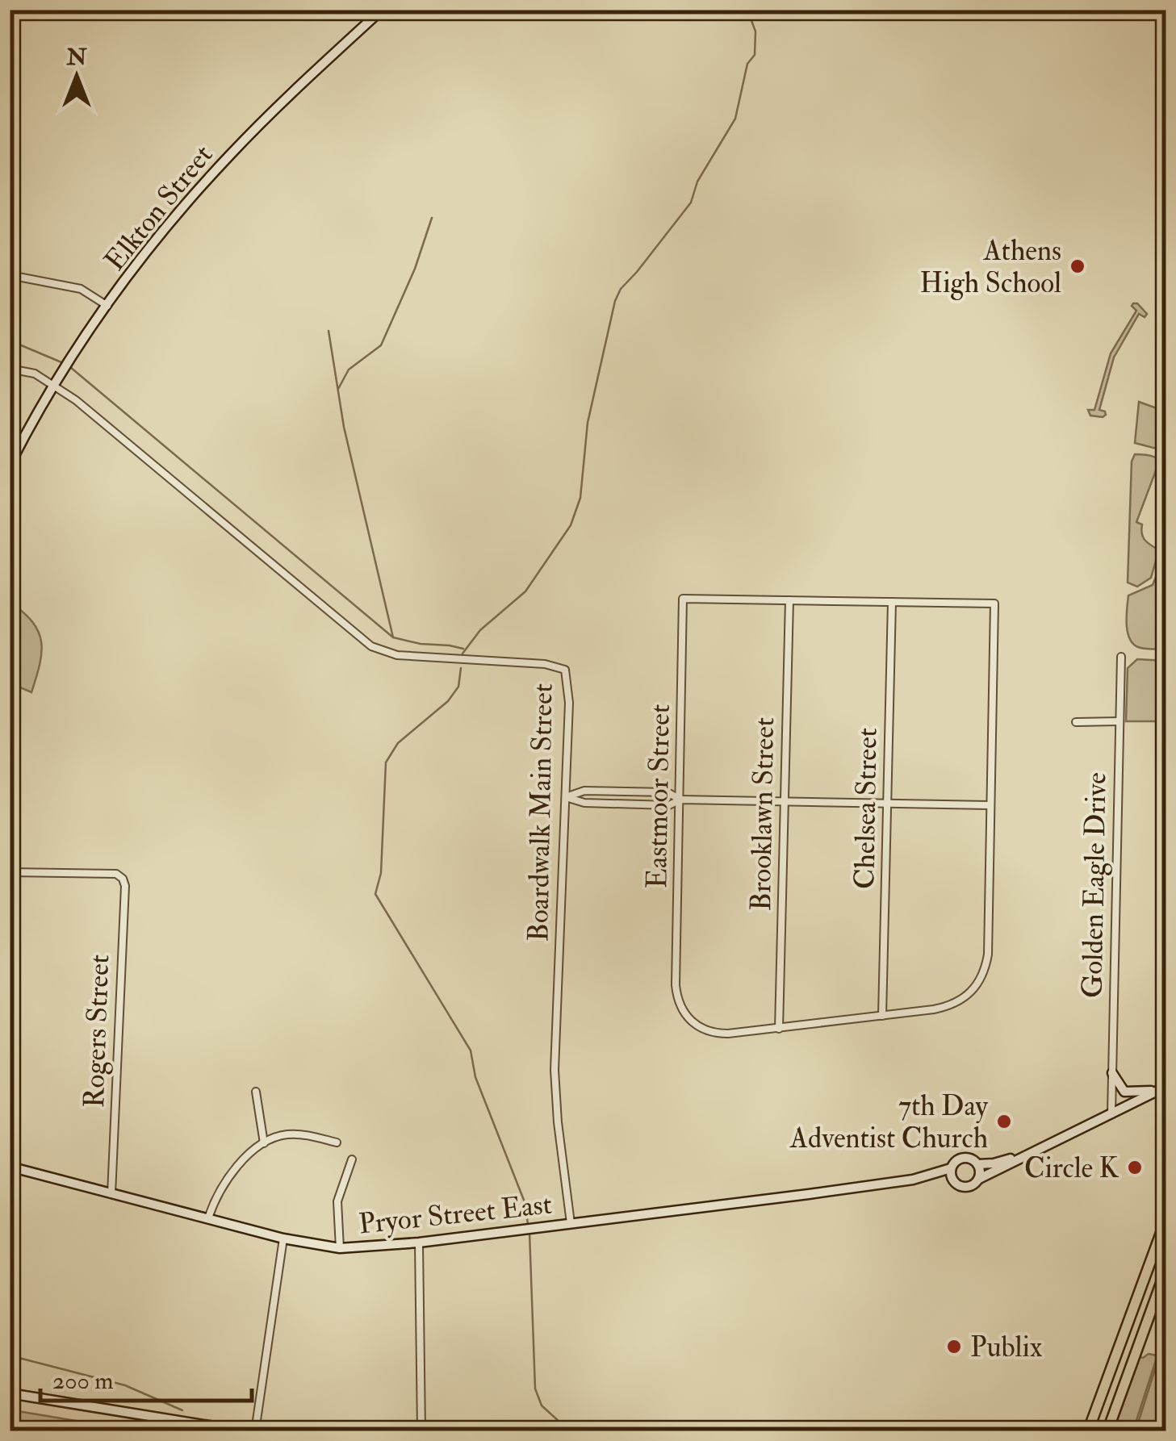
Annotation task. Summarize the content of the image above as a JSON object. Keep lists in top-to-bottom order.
{
  "streets": {
    "street": [
      "Elkton Street",
      "Eastmoor Street",
      "Chelsea Street",
      "Boardwalk Main Street",
      "Brooklawn Street",
      "Golden Eagle Drive",
      "Rogers Street",
      "Pryor Street East"
    ]
  },
  "crossings": [
    ["Elkton Street", "Boardwalk Main Street"],
    ["Eastmoor Street", "Chelsea Street"],
    ["Eastmoor Street", "Brooklawn Street"],
    ["Boardwalk Main Street", "Pryor Street East"],
    ["Rogers Street", "Pryor Street East"]
  ],
  "places": [
    "Athens High School",
    "7th Day Adventist Church",
    "Circle K",
    "Publix"
  ],
  "scale_bar": "200 m",
  "north": "top"
}
